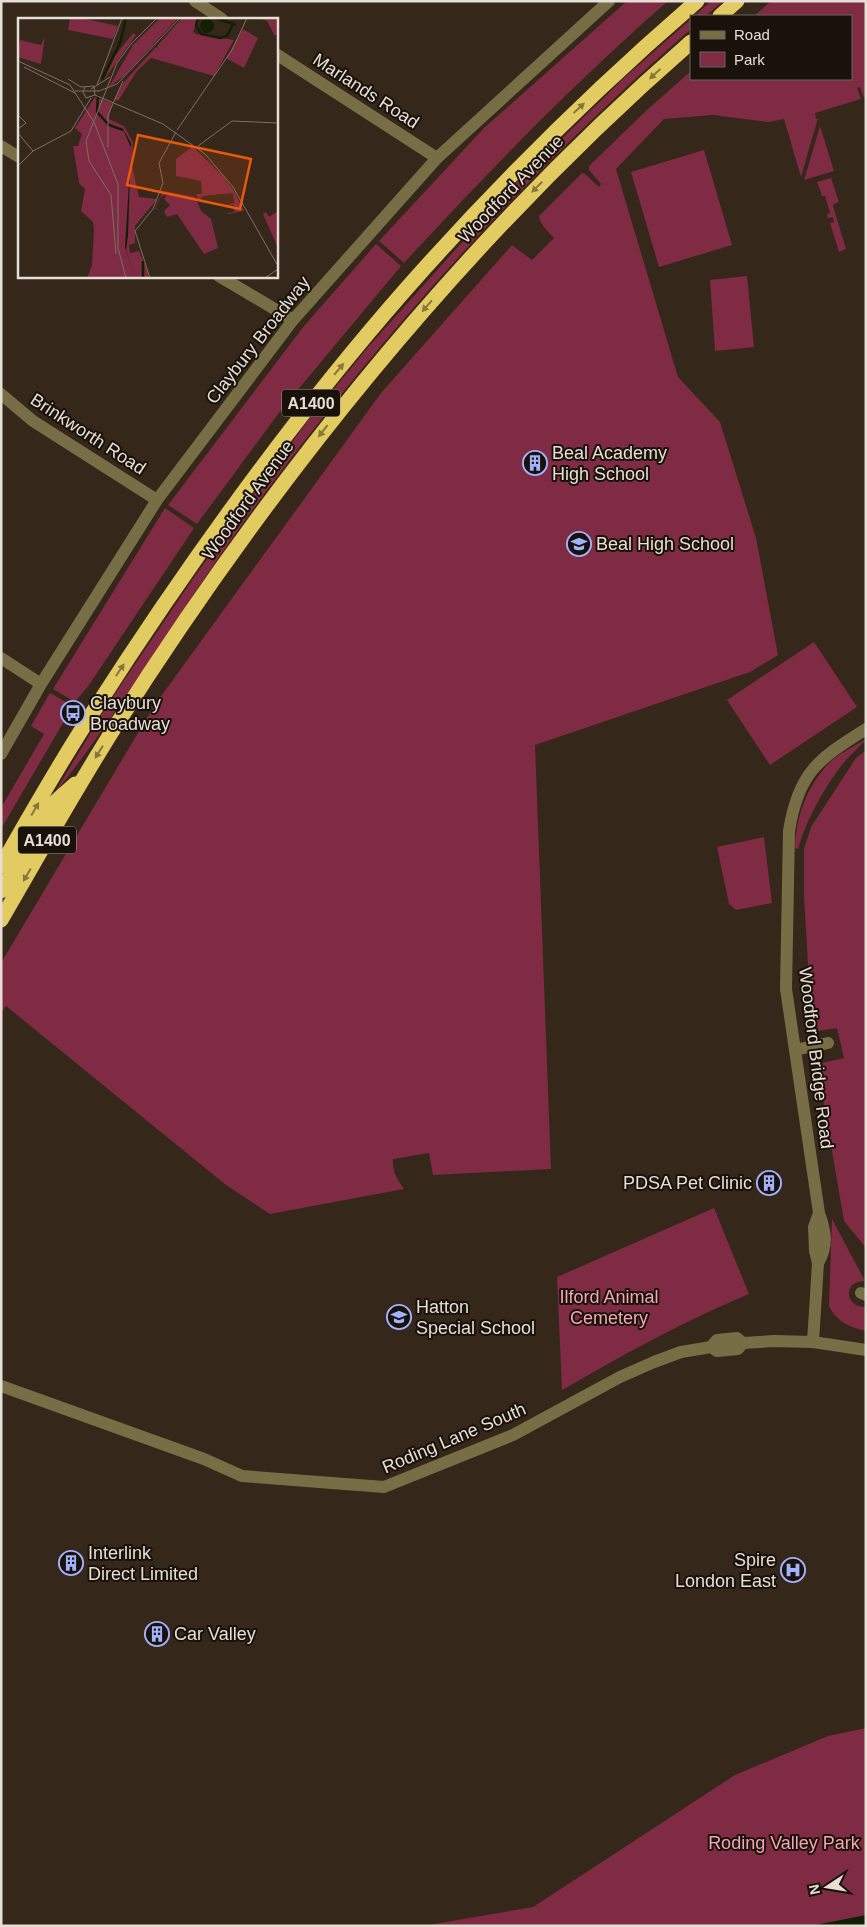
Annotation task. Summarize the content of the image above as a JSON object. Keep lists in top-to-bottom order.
{
  "streets": {
    "highway": ["Woodford Avenue", "A1400"],
    "street": [
      "Marlands Road",
      "Claybury Broadway",
      "Brinkworth Road",
      "Woodford Bridge Road",
      "Roding Lane South"
    ]
  },
  "crossings": [
    ["Marlands Road", "Claybury Broadway"],
    ["Claybury Broadway", "Brinkworth Road"],
    ["Woodford Bridge Road", "Roding Lane South"]
  ],
  "parks": ["Ilford Animal Cemetery", "Roding Valley Park"],
  "places": {
    "building": [
      "Beal Academy High School",
      "PDSA Pet Clinic",
      "Interlink Direct Limited",
      "Car Valley"
    ],
    "school or university": ["Beal High School", "Hatton Special School"],
    "bus stop": ["Claybury Broadway"],
    "hospital": ["Spire London East"]
  },
  "legend": ["Road", "Park"],
  "north": "left"
}
